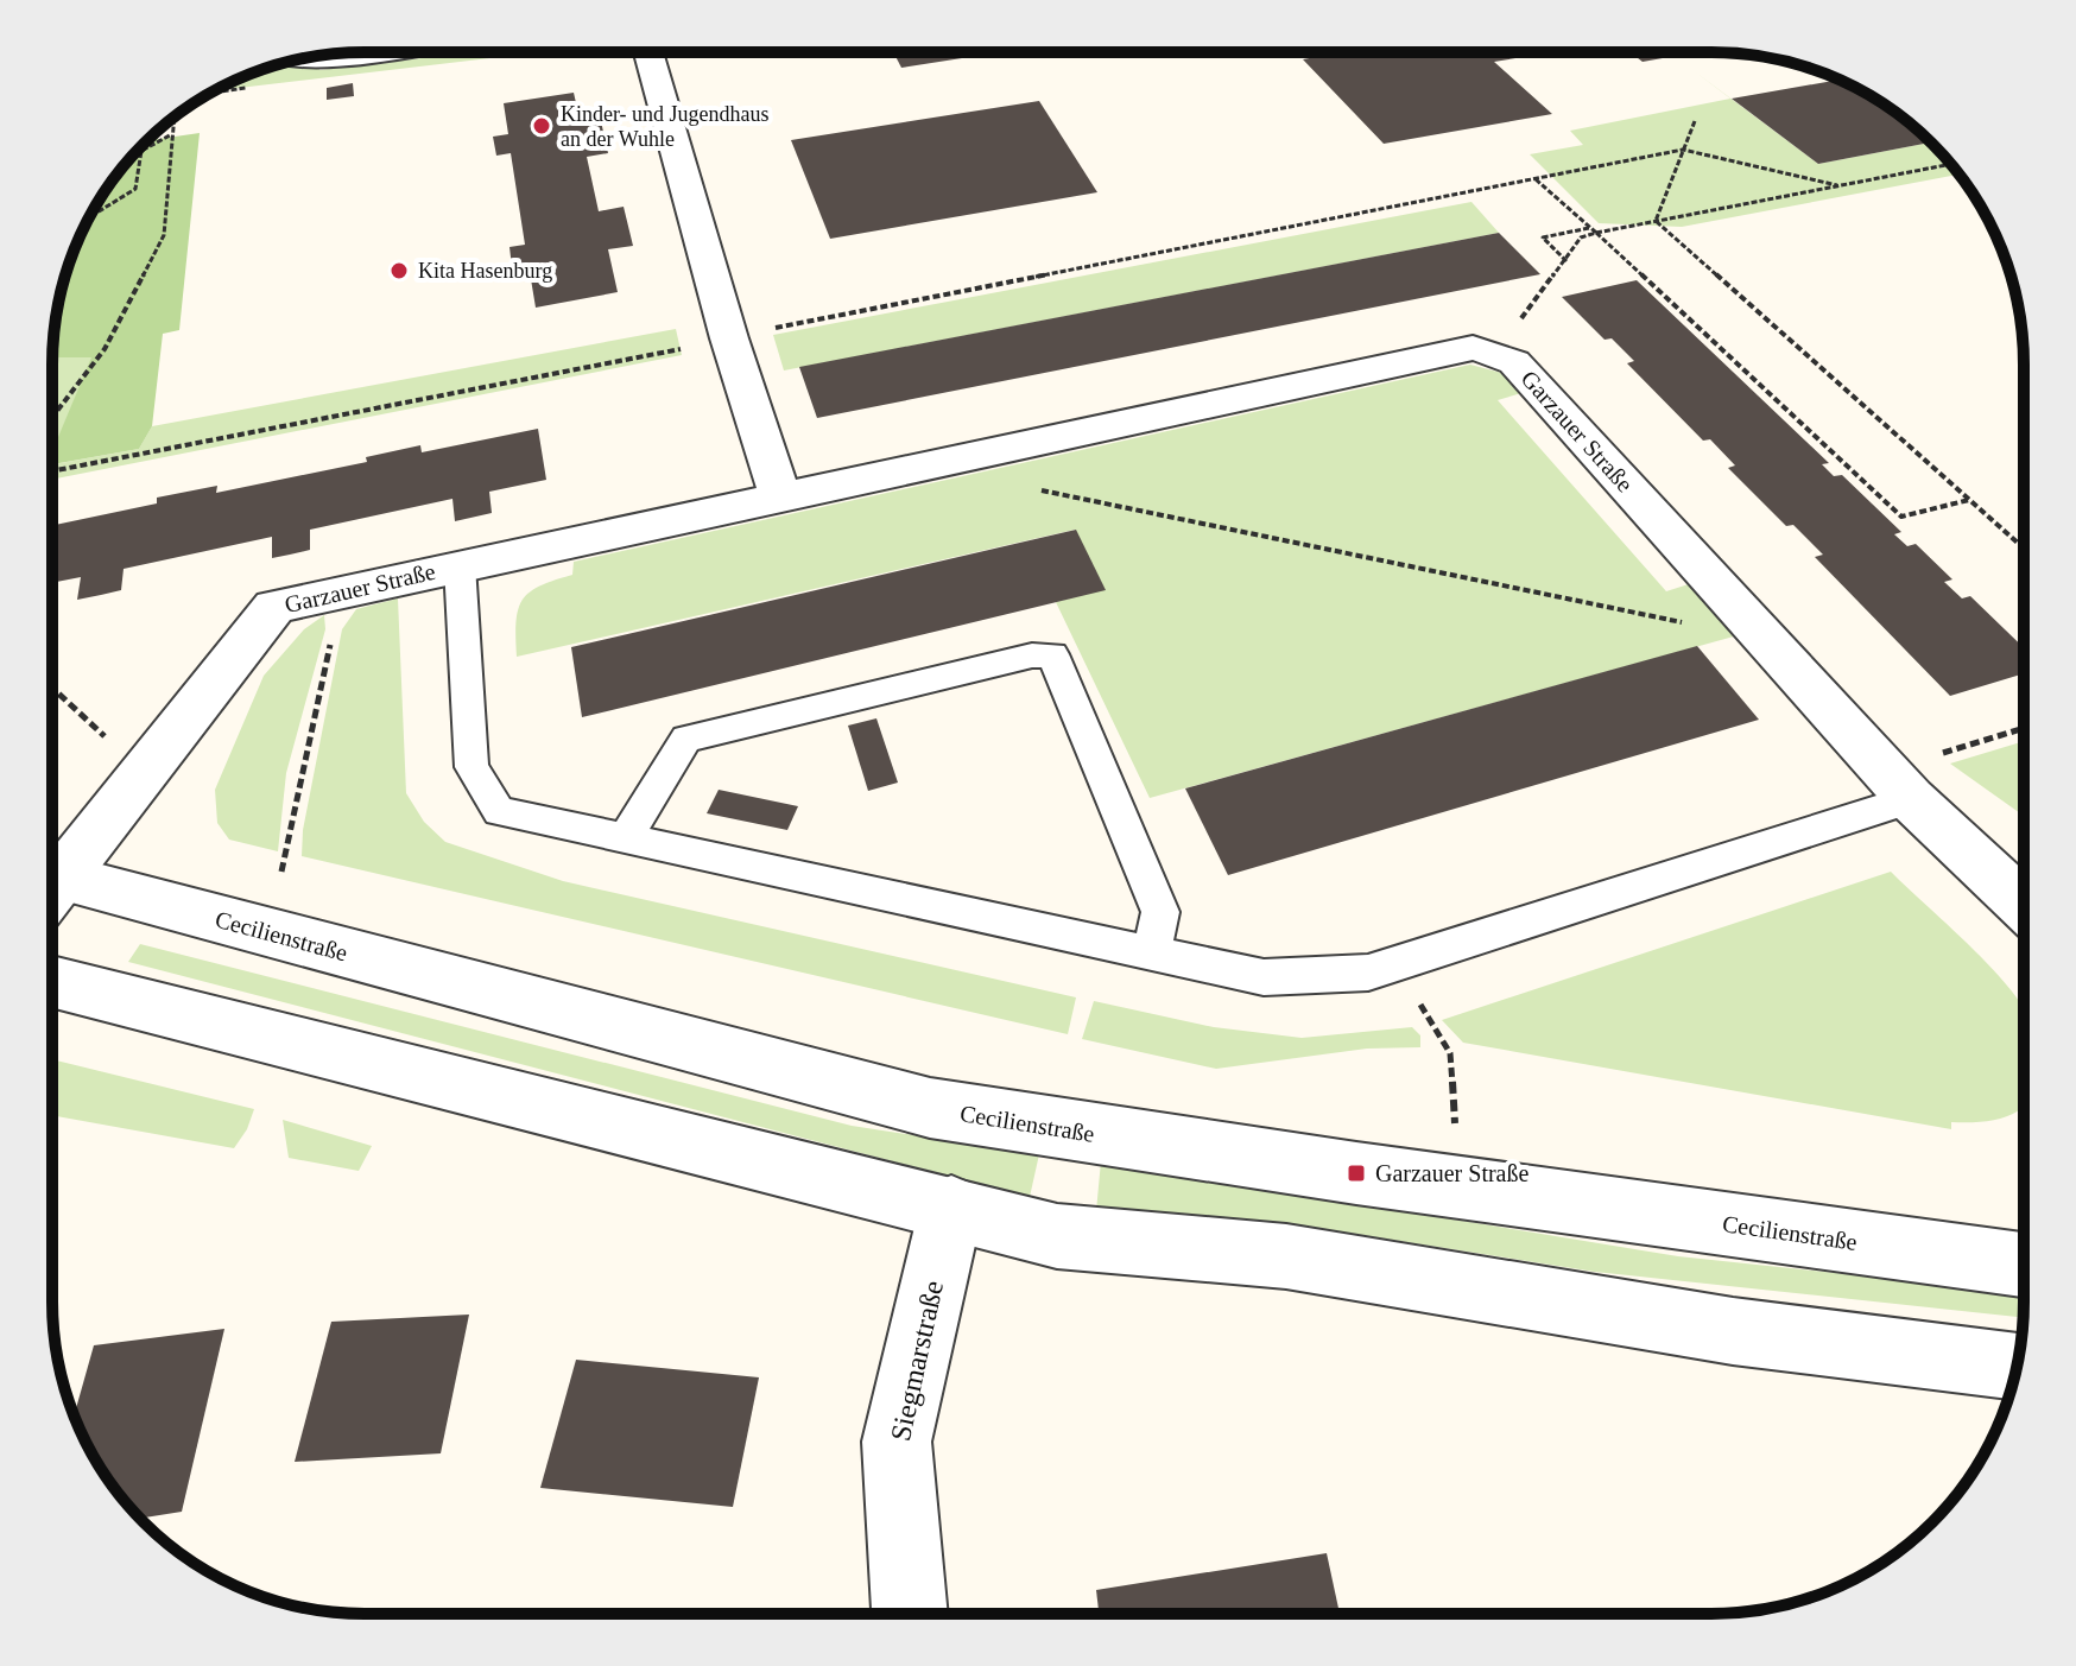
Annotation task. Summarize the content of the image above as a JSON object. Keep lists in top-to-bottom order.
{
  "streets": {
    "street": ["Garzauer Straße", "Cecilienstraße", "Siegmarstraße"]
  },
  "places": {
    "other": ["Kinder- und Jugendhaus an der Wuhle", "Kita Hasenburg"],
    "transit": ["Garzauer Straße"]
  }
}
